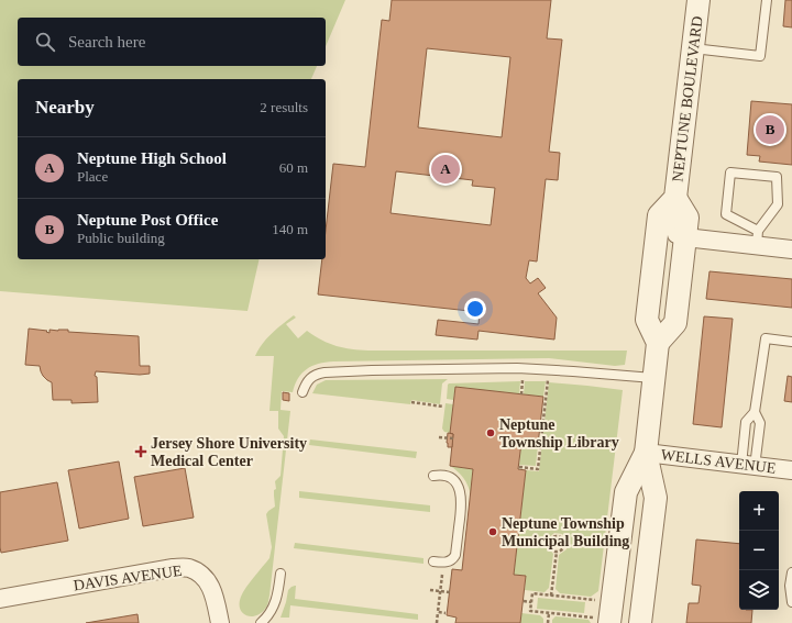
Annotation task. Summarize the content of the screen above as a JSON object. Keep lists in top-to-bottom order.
{
  "streets": {
    "street": ["NEPTUNE BOULEVARD", "WELLS AVENUE", "DAVIS AVENUE"]
  },
  "places": {
    "other": ["Neptune Township Library", "Neptune Township Municipal Building"],
    "health": ["Jersey Shore University Medical Center"]
  },
  "page": {
    "search": "Search here",
    "heading": ["Nearby", "2 results"],
    "pins": ["B", "A"],
    "list": [
      {
        "mark": "A",
        "name": "Neptune High School",
        "note": "Place",
        "value": "60 m"
      },
      {
        "mark": "B",
        "name": "Neptune Post Office",
        "note": "Public building",
        "value": "140 m"
      }
    ],
    "map_buttons": ["+", "−"]
  }
}
